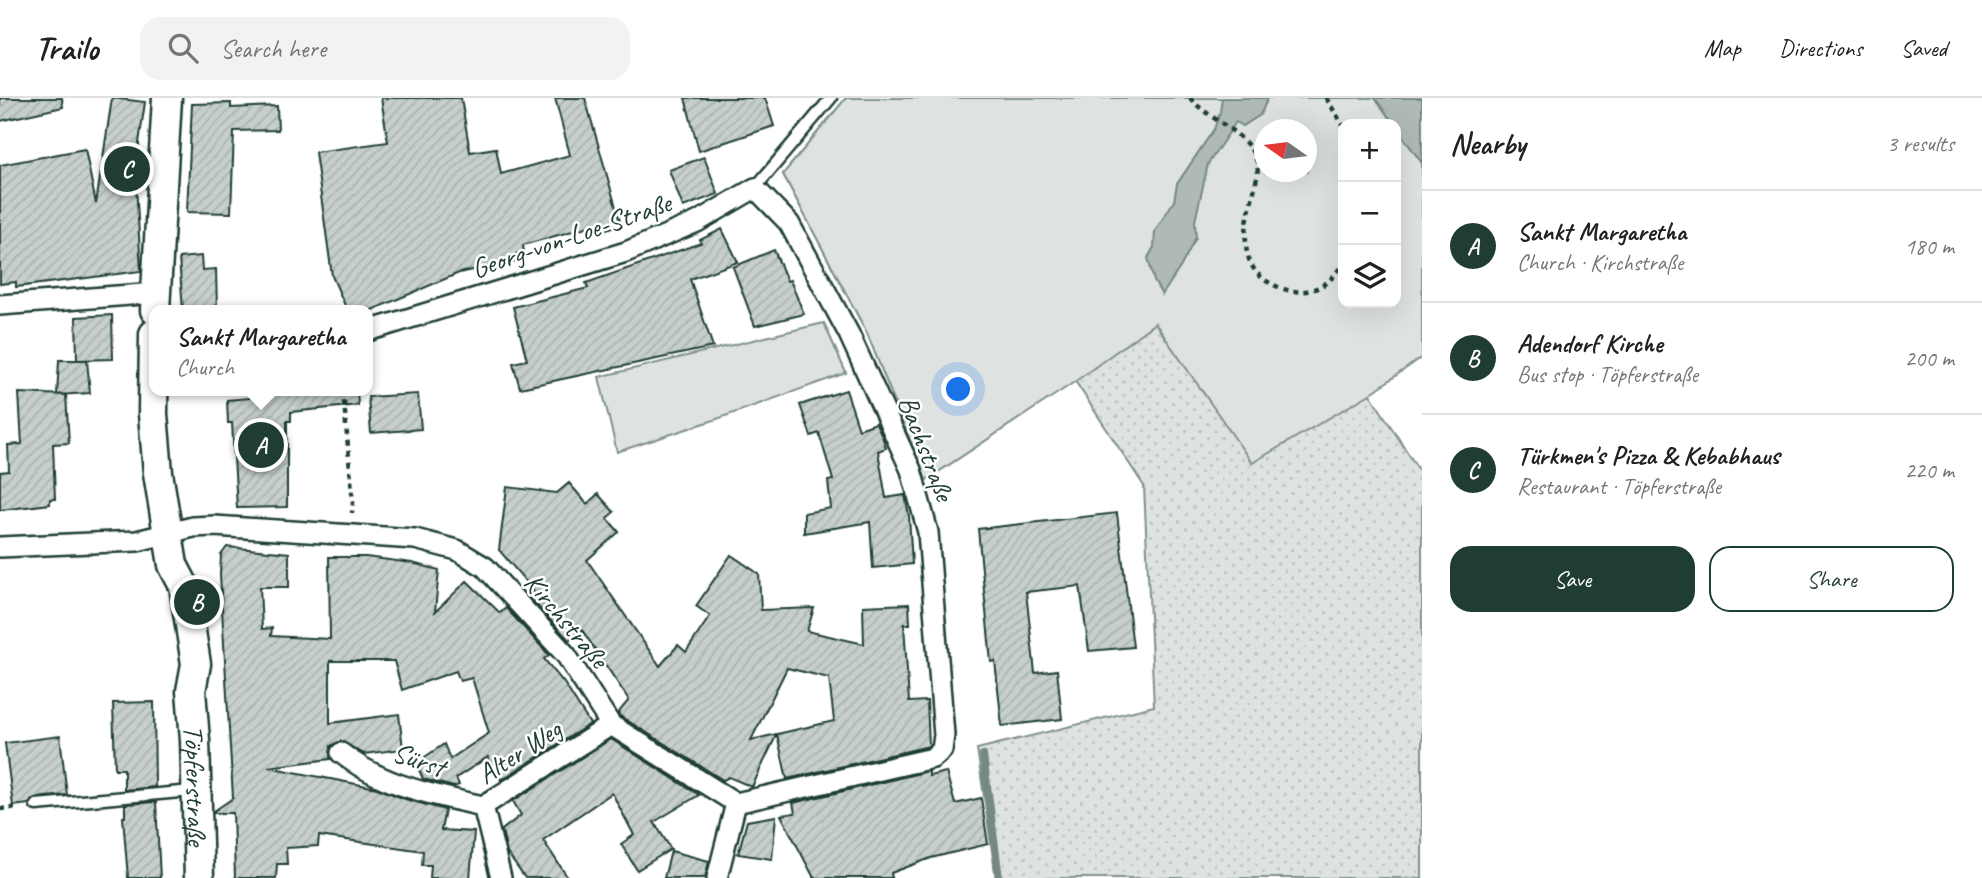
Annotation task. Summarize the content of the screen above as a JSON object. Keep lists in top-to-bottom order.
{
  "streets": {
    "main road": ["Töpferstraße"],
    "street": [
      "Georg-von-Loe-Straße",
      "Bachstraße",
      "Kirchstraße",
      "Alter Weg",
      "Sürst"
    ]
  },
  "crossings": [
    ["Georg-von-Loe-Straße", "Bachstraße"],
    ["Bachstraße", "Kirchstraße"],
    ["Kirchstraße", "Alter Weg"],
    ["Kirchstraße", "Töpferstraße"],
    ["Alter Weg", "Sürst"]
  ],
  "north": "left",
  "page": {
    "header": "Trailo",
    "search": "Search here",
    "nav": ["Map", "Directions", "Saved"],
    "heading": ["Nearby", "3 results"],
    "map_buttons": ["+", "−"],
    "pins": ["C", "A", "B"],
    "list": [
      {
        "mark": "A",
        "name": "Sankt Margaretha",
        "note": "Church · Kirchstraße",
        "value": "180 m"
      },
      {
        "mark": "B",
        "name": "Adendorf Kirche",
        "note": "Bus stop · Töpferstraße",
        "value": "200 m"
      },
      {
        "mark": "C",
        "name": "Türkmen's Pizza & Kebabhaus",
        "note": "Restaurant · Töpferstraße",
        "value": "220 m"
      }
    ],
    "popup": ["Sankt Margaretha", "Church"],
    "buttons": ["Save", "Share"]
  }
}
